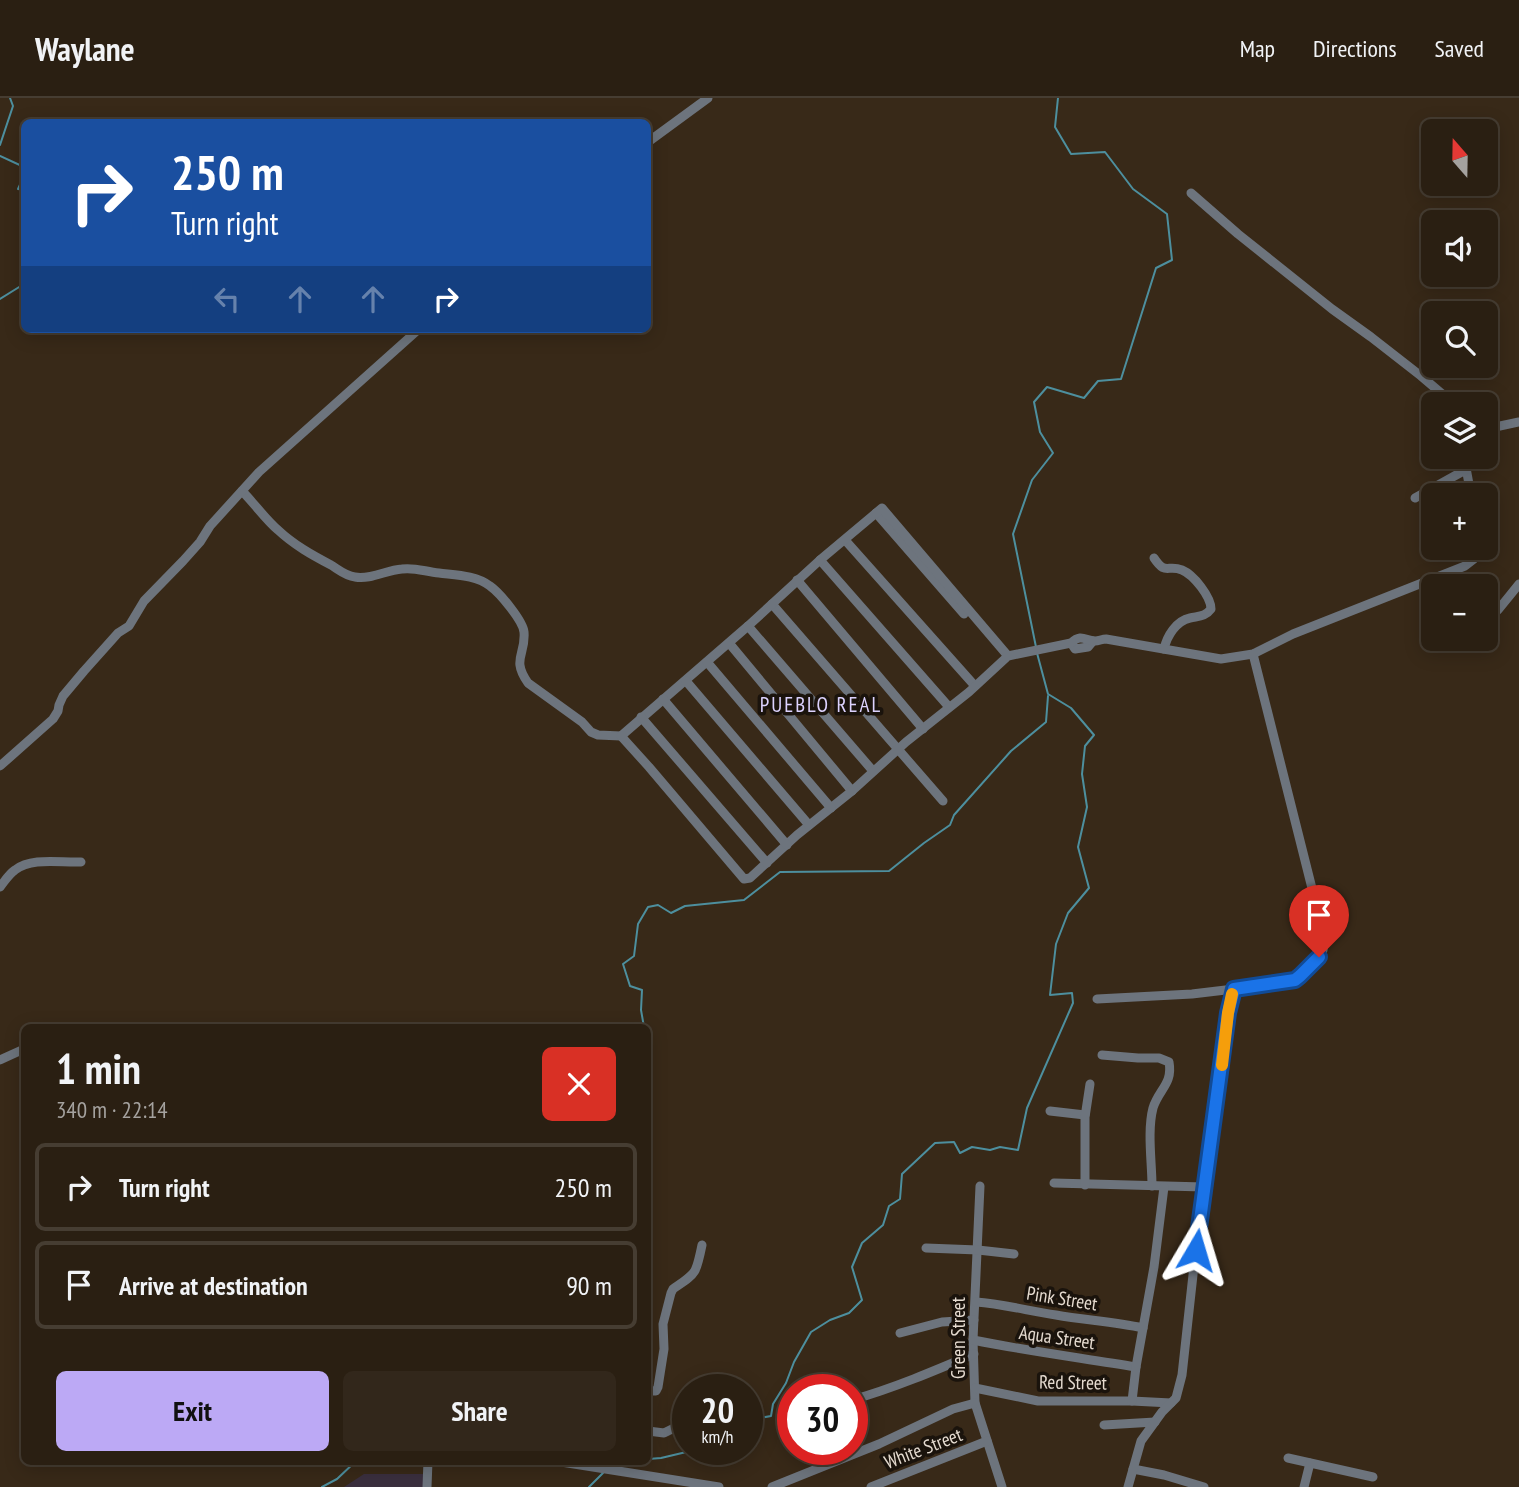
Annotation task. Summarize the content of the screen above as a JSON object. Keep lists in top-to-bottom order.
{
  "streets": {
    "street": [
      "Pink Street",
      "Aqua Street",
      "Green Street",
      "Red Street",
      "White Street"
    ]
  },
  "crossings": [
    ["Pink Street", "Green Street"],
    ["Aqua Street", "Green Street"],
    ["Green Street", "Red Street"],
    ["Green Street", "White Street"]
  ],
  "districts": ["PUEBLO REAL"],
  "north": "top",
  "page": {
    "header": "Waylane",
    "nav": ["Map", "Directions", "Saved"],
    "map_buttons": ["+", "−"],
    "turn": ["250 m", "Turn right"],
    "heading": ["1 min", "340 m · 22:14"],
    "list": [
      {
        "name": "Turn right",
        "value": "250 m"
      },
      {
        "name": "Arrive at destination",
        "value": "90 m"
      }
    ],
    "buttons": ["Exit", "Share"],
    "speed": "20 km/h",
    "limit": "30"
  }
}
